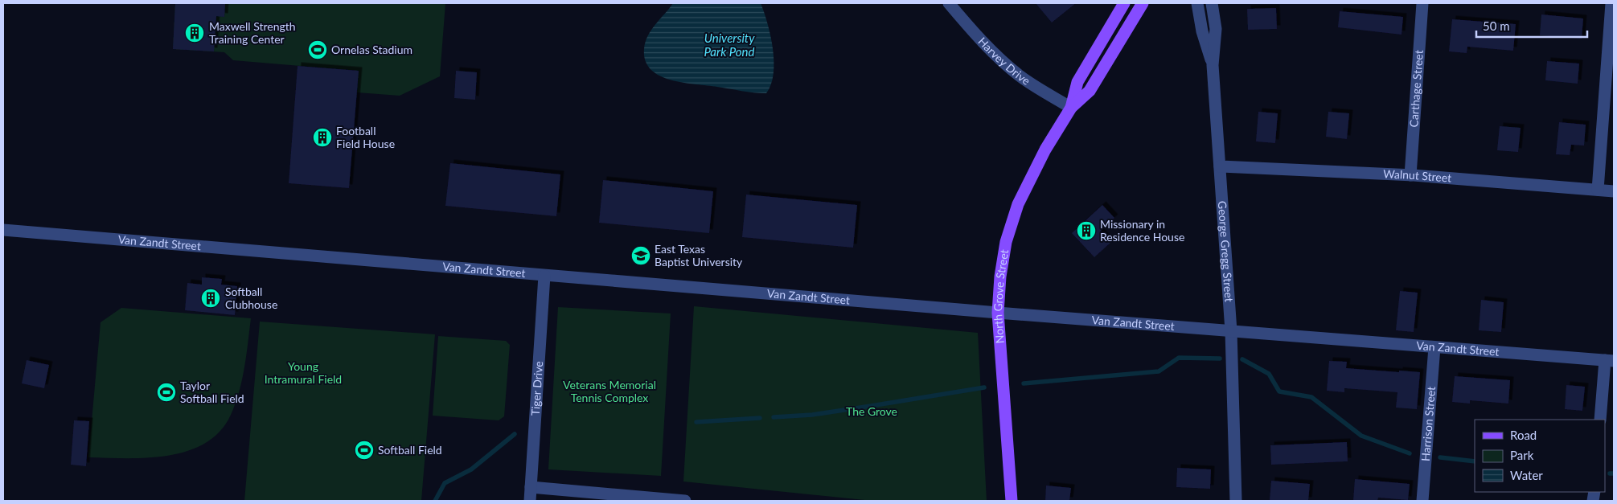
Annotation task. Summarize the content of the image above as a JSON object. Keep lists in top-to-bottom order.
{
  "streets": {
    "main road": ["North Grove Street"],
    "street": [
      "Harvey Drive",
      "Carthage Street",
      "Walnut Street",
      "Van Zandt Street",
      "George Gregg Street",
      "Tiger Drive",
      "Harrison Street"
    ]
  },
  "crossings": [
    ["Harvey Drive", "North Grove Street"],
    ["Carthage Street", "Walnut Street"],
    ["Walnut Street", "George Gregg Street"],
    ["Van Zandt Street", "George Gregg Street"],
    ["Van Zandt Street", "North Grove Street"],
    ["Van Zandt Street", "Tiger Drive"],
    ["Van Zandt Street", "Harrison Street"]
  ],
  "water": ["University Park Pond"],
  "parks": ["Young Intramural Field", "Veterans Memorial Tennis Complex", "The Grove"],
  "places": {
    "building": [
      "Maxwell Strength Training Center",
      "Football Field House",
      "Missionary in Residence House",
      "Softball Clubhouse"
    ],
    "sports": ["Ornelas Stadium", "Taylor Softball Field", "Softball Field"],
    "school or university": ["East Texas Baptist University"]
  },
  "legend": ["Road", "Park", "Water"],
  "scale_bar": "50 m"
}
